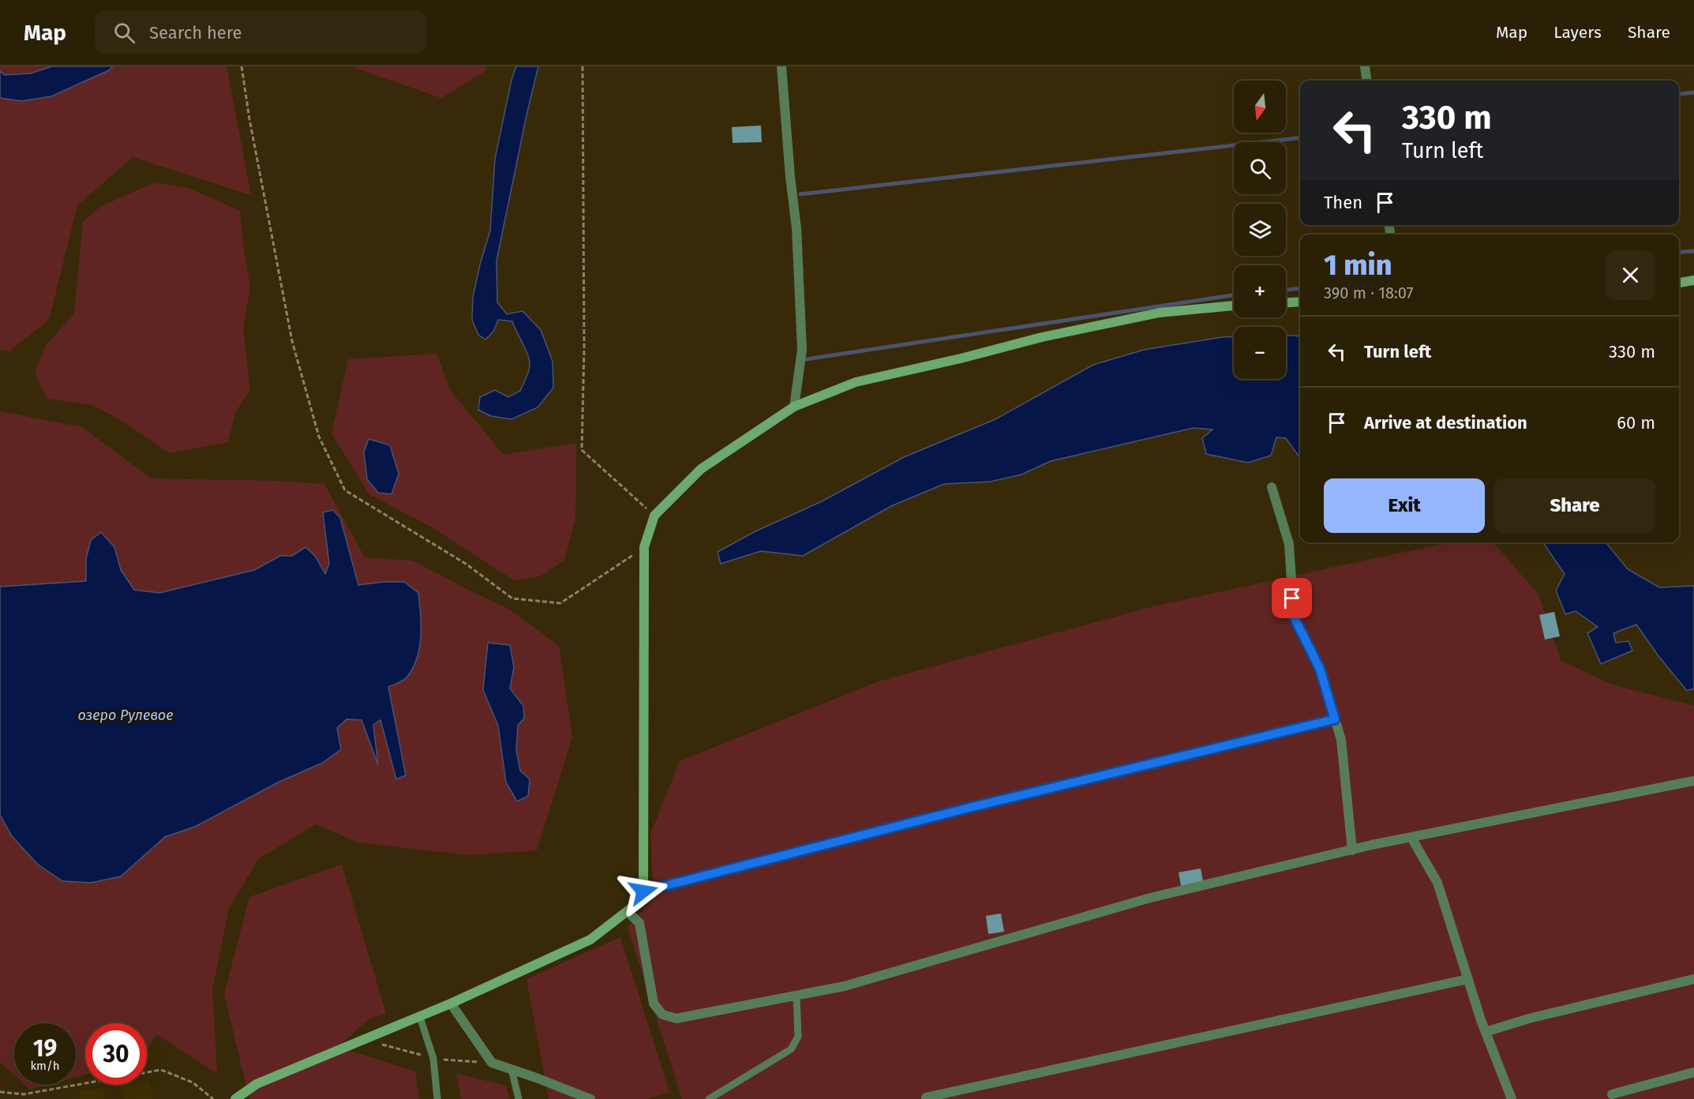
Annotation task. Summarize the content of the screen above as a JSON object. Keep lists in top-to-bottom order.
{
  "water": ["озеро Рулевое"],
  "north": "bottom",
  "page": {
    "header": "Map",
    "search": "Search here",
    "nav": ["Map", "Layers", "Share"],
    "map_buttons": ["+", "−"],
    "turn": ["330 m", "Turn left"],
    "then": "Then",
    "heading": ["1 min", "390 m · 18:07"],
    "list": [
      {
        "name": "Turn left",
        "value": "330 m"
      },
      {
        "name": "Arrive at destination",
        "value": "60 m"
      }
    ],
    "buttons": ["Exit", "Share"],
    "speed": "19 km/h",
    "limit": "30"
  }
}
